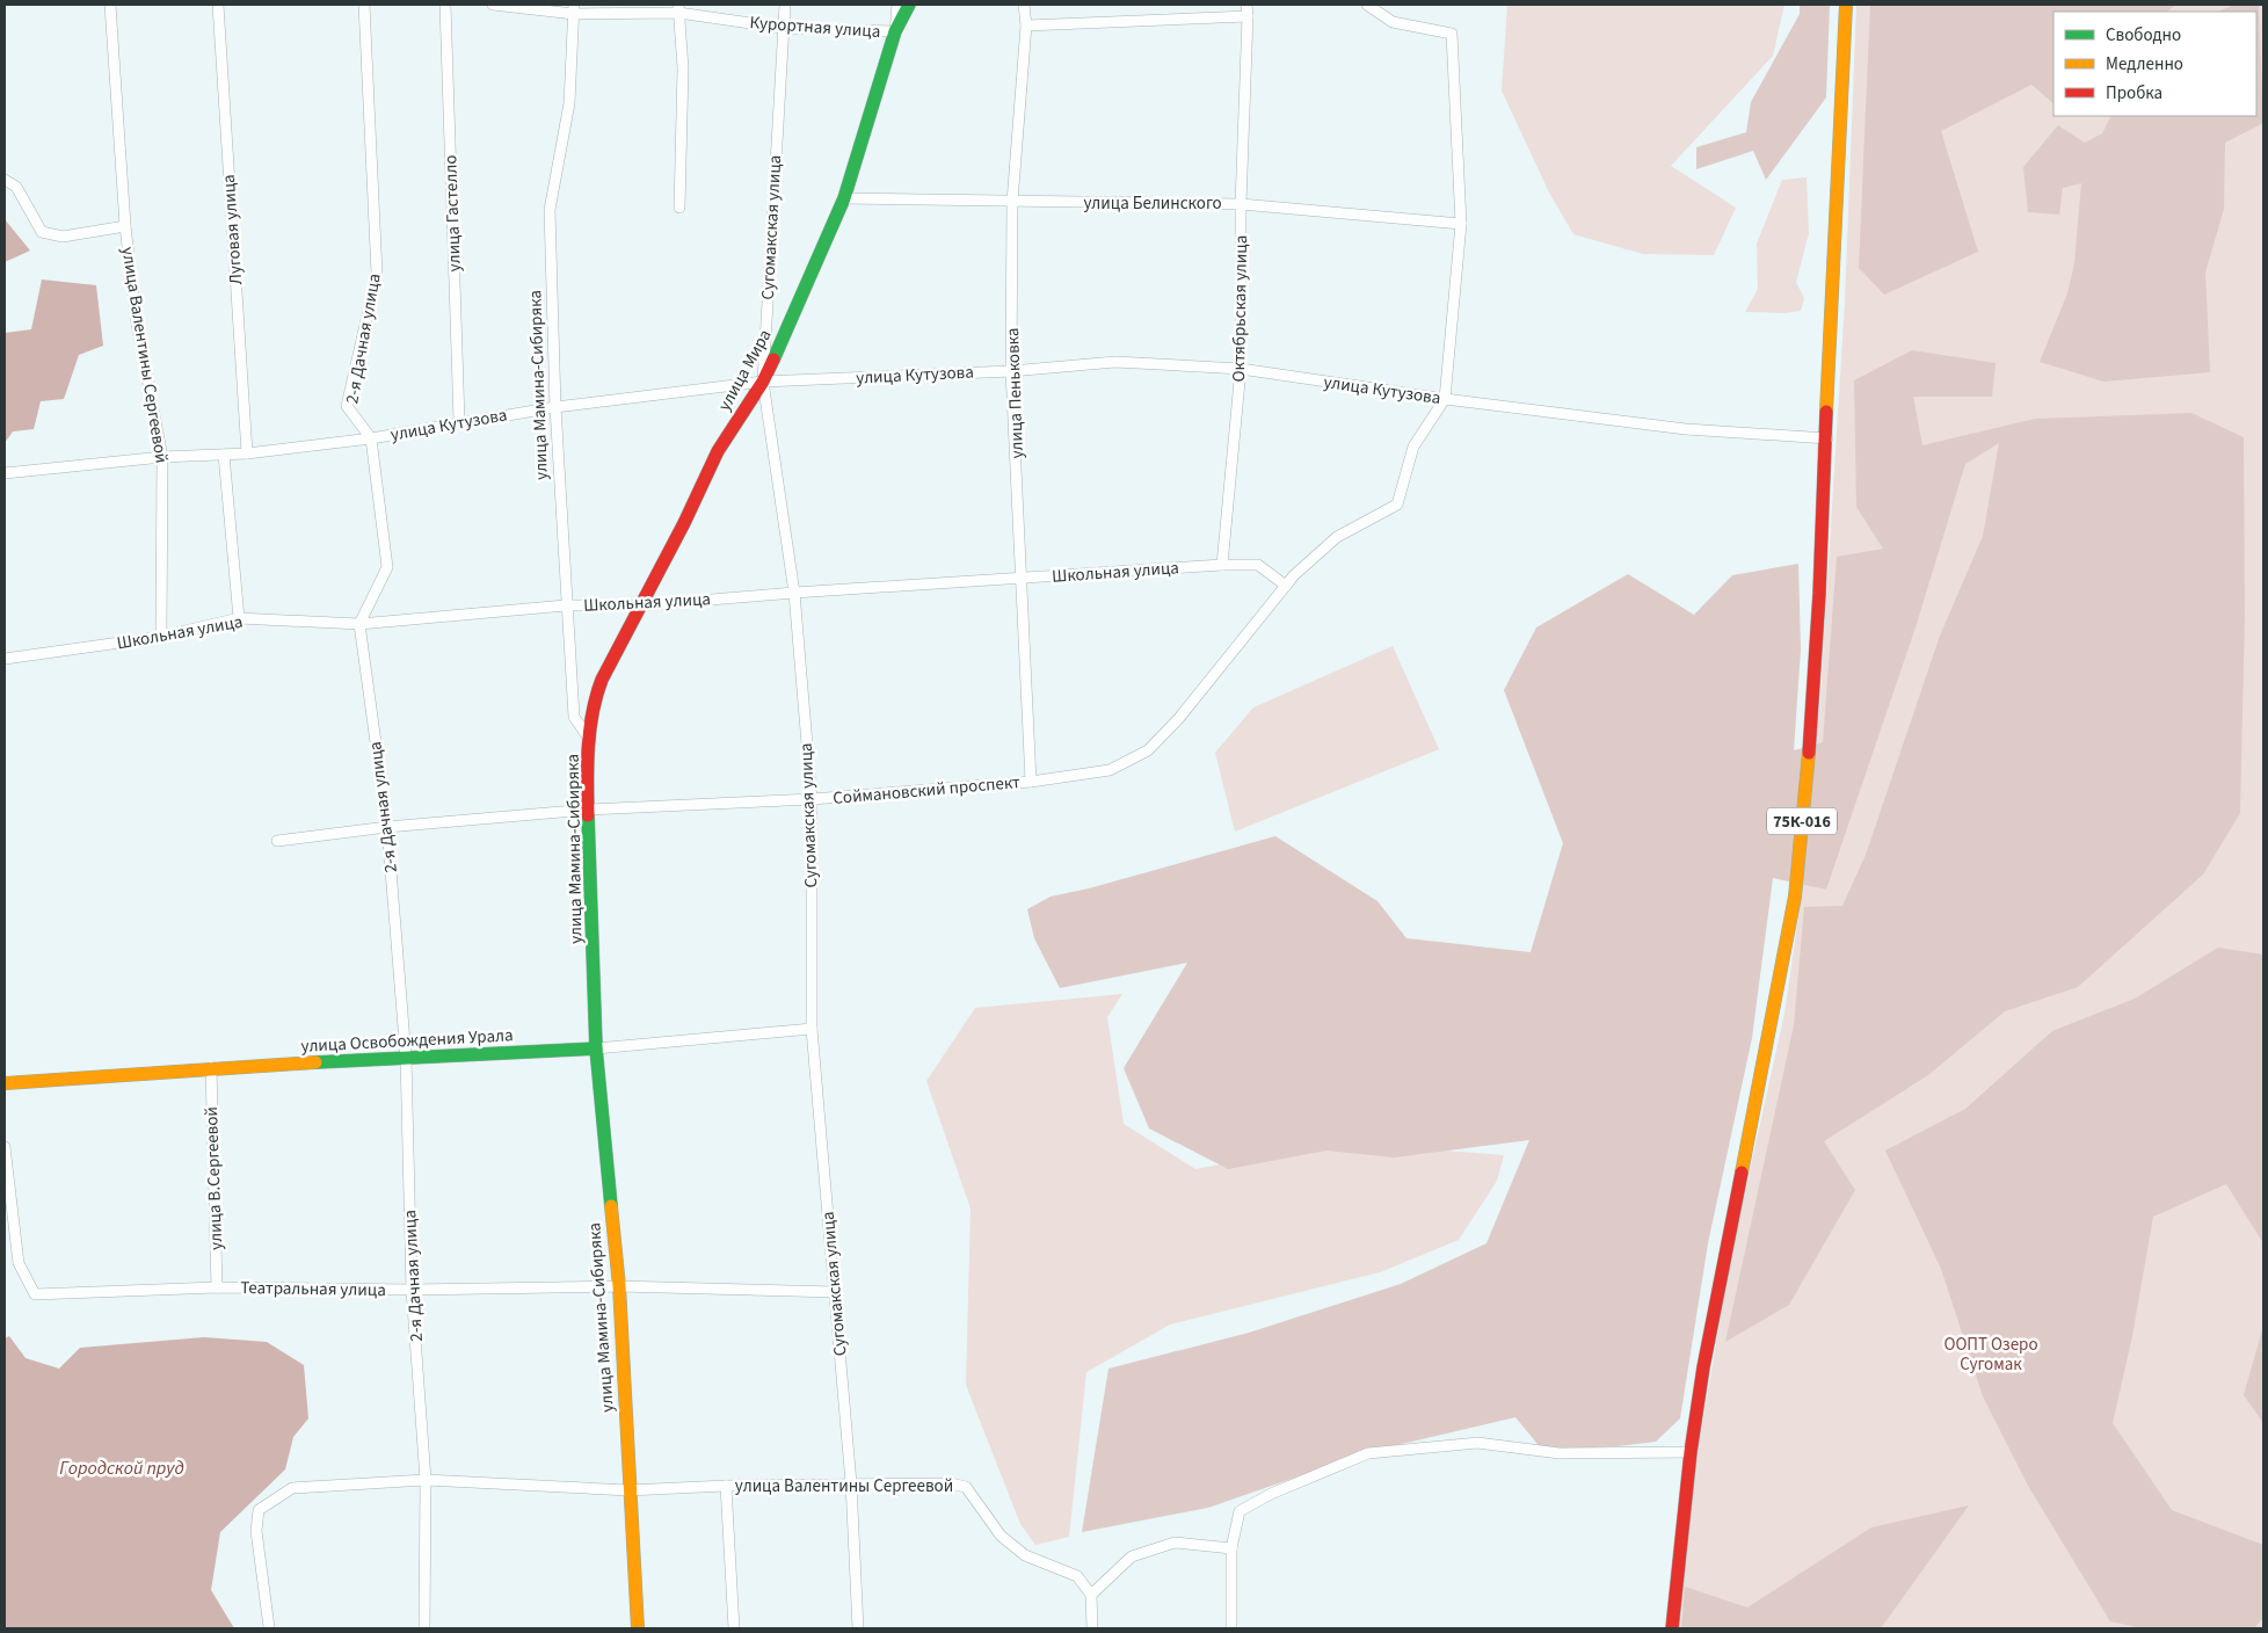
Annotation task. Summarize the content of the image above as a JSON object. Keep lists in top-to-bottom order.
{
  "streets": {
    "main road": [
      "улица Мира",
      "улица Мамина-Сибиряка",
      "75К-016",
      "улица Освобождения Урала"
    ],
    "street": [
      "Курортная улица",
      "улица Белинского",
      "улица Гастелло",
      "Сугомакская улица",
      "Луговая улица",
      "Октябрьская улица",
      "2-я Дачная улица",
      "улица Валентины Сергеевой",
      "улица Кутузова",
      "улица Пеньковка",
      "Школьная улица",
      "Соймановский проспект",
      "улица В.Сергеевой",
      "Театральная улица"
    ]
  },
  "crossings": [
    ["Курортная улица", "Сугомакская улица"],
    ["Курортная улица", "улица Мира"],
    ["Курортная улица", "улица Мамина-Сибиряка"],
    ["улица Белинского", "Октябрьская улица"],
    ["улица Белинского", "улица Мира"],
    ["улица Белинского", "улица Пеньковка"],
    ["улица Гастелло", "улица Кутузова"],
    ["Сугомакская улица", "улица Валентины Сергеевой"],
    ["Сугомакская улица", "улица Мира"],
    ["Сугомакская улица", "улица Кутузова"],
    ["Сугомакская улица", "Школьная улица"],
    ["Сугомакская улица", "Соймановский проспект"],
    ["Сугомакская улица", "улица Освобождения Урала"],
    ["Сугомакская улица", "Театральная улица"],
    ["Луговая улица", "улица Кутузова"],
    ["Октябрьская улица", "улица Кутузова"],
    ["Октябрьская улица", "Школьная улица"],
    ["2-я Дачная улица", "улица Валентины Сергеевой"],
    ["2-я Дачная улица", "улица Кутузова"],
    ["2-я Дачная улица", "Школьная улица"],
    ["2-я Дачная улица", "Соймановский проспект"],
    ["2-я Дачная улица", "улица Освобождения Урала"],
    ["2-я Дачная улица", "Театральная улица"],
    ["улица Валентины Сергеевой", "улица Кутузова"],
    ["улица Валентины Сергеевой", "улица Мамина-Сибиряка"],
    ["улица Валентины Сергеевой", "Школьная улица"],
    ["улица Мира", "улица Кутузова"],
    ["улица Мира", "улица Мамина-Сибиряка"],
    ["улица Мира", "Школьная улица"],
    ["улица Кутузова", "улица Мамина-Сибиряка"],
    ["улица Кутузова", "улица Пеньковка"],
    ["улица Кутузова", "Соймановский проспект"],
    ["улица Кутузова", "75К-016"],
    ["улица Мамина-Сибиряка", "Школьная улица"],
    ["улица Мамина-Сибиряка", "Соймановский проспект"],
    ["улица Мамина-Сибиряка", "улица Освобождения Урала"],
    ["улица Мамина-Сибиряка", "Театральная улица"],
    ["улица Пеньковка", "Школьная улица"],
    ["улица Пеньковка", "Соймановский проспект"],
    ["Школьная улица", "Соймановский проспект"],
    ["улица Освобождения Урала", "улица В.Сергеевой"],
    ["улица В.Сергеевой", "Театральная улица"]
  ],
  "water": ["Городской пруд"],
  "parks": ["ООПТ Озеро Сугомак"],
  "legend": ["Свободно", "Медленно", "Пробка"]
}
